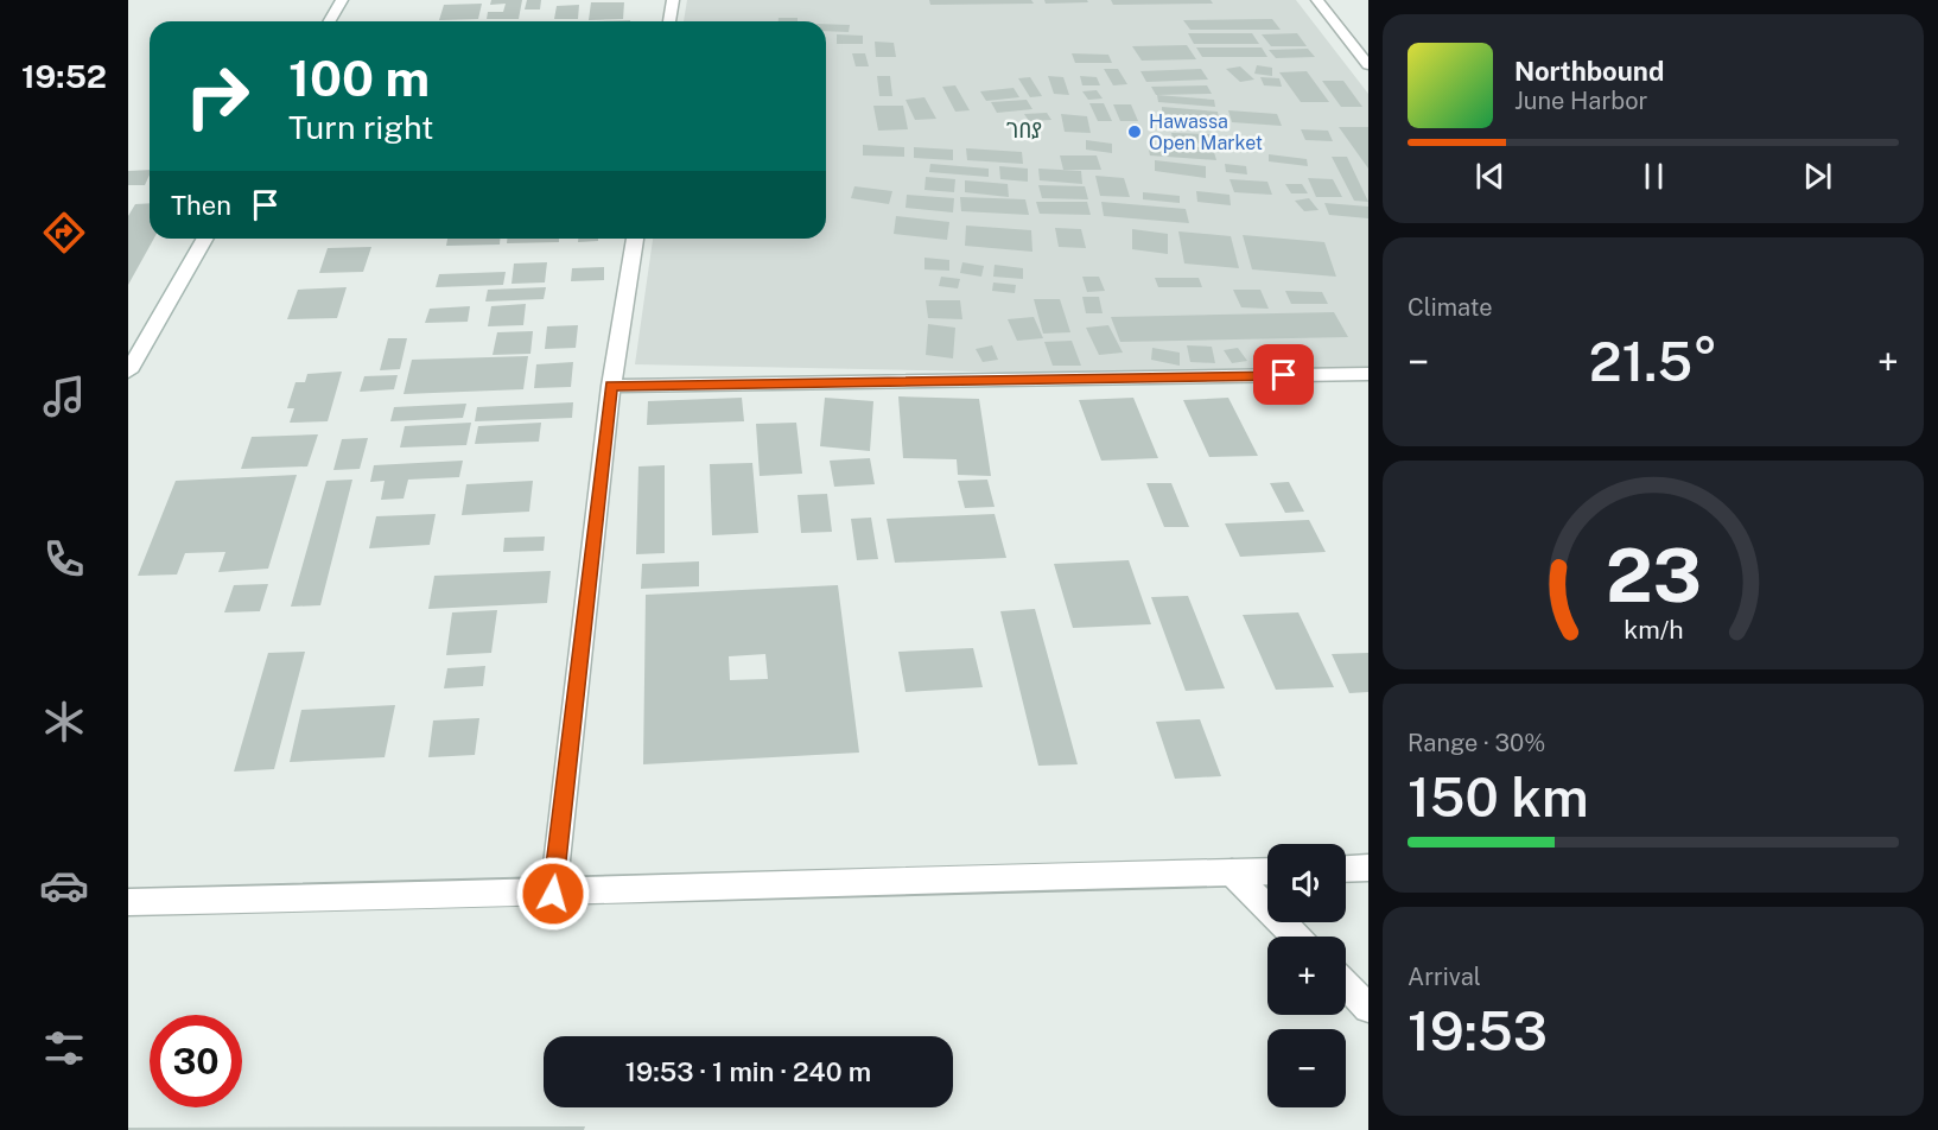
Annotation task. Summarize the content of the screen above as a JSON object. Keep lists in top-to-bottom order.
{
  "districts": ["ገበያ"],
  "places": ["Hawassa Open Market"],
  "page": {
    "tabs": "19:52",
    "turn": ["100 m", "Turn right"],
    "song": ["Northbound", "June Harbor"],
    "then": "Then",
    "tile": [
      "Climate",
      ["Range · 30%", "150 km"],
      ["Arrival", "19:53"]
    ],
    "heat": ["−", "21.5°", "+"],
    "map_buttons": ["+", "−"],
    "limit": "30",
    "trip": "19:53 · 1 min · 240 m",
    "gauge": ["23", "km/h"]
  }
}
